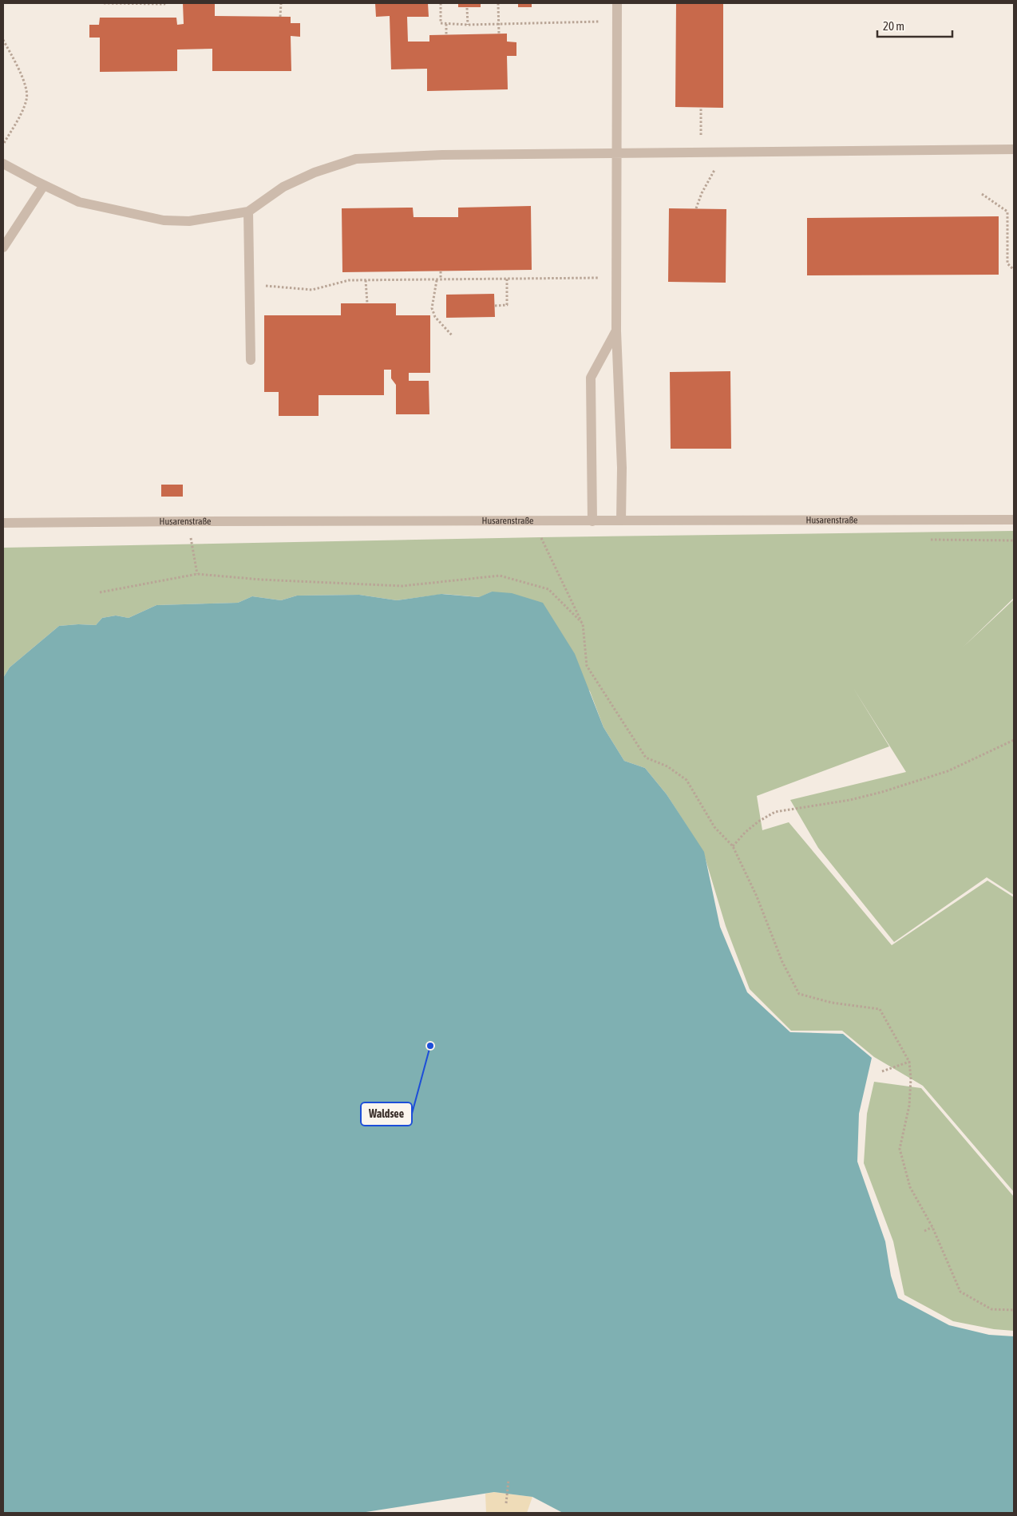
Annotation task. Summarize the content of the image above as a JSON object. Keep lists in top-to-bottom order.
{
  "streets": {
    "street": ["Husarenstraße"]
  },
  "places": ["Waldsee"],
  "scale_bar": "20 m"
}
